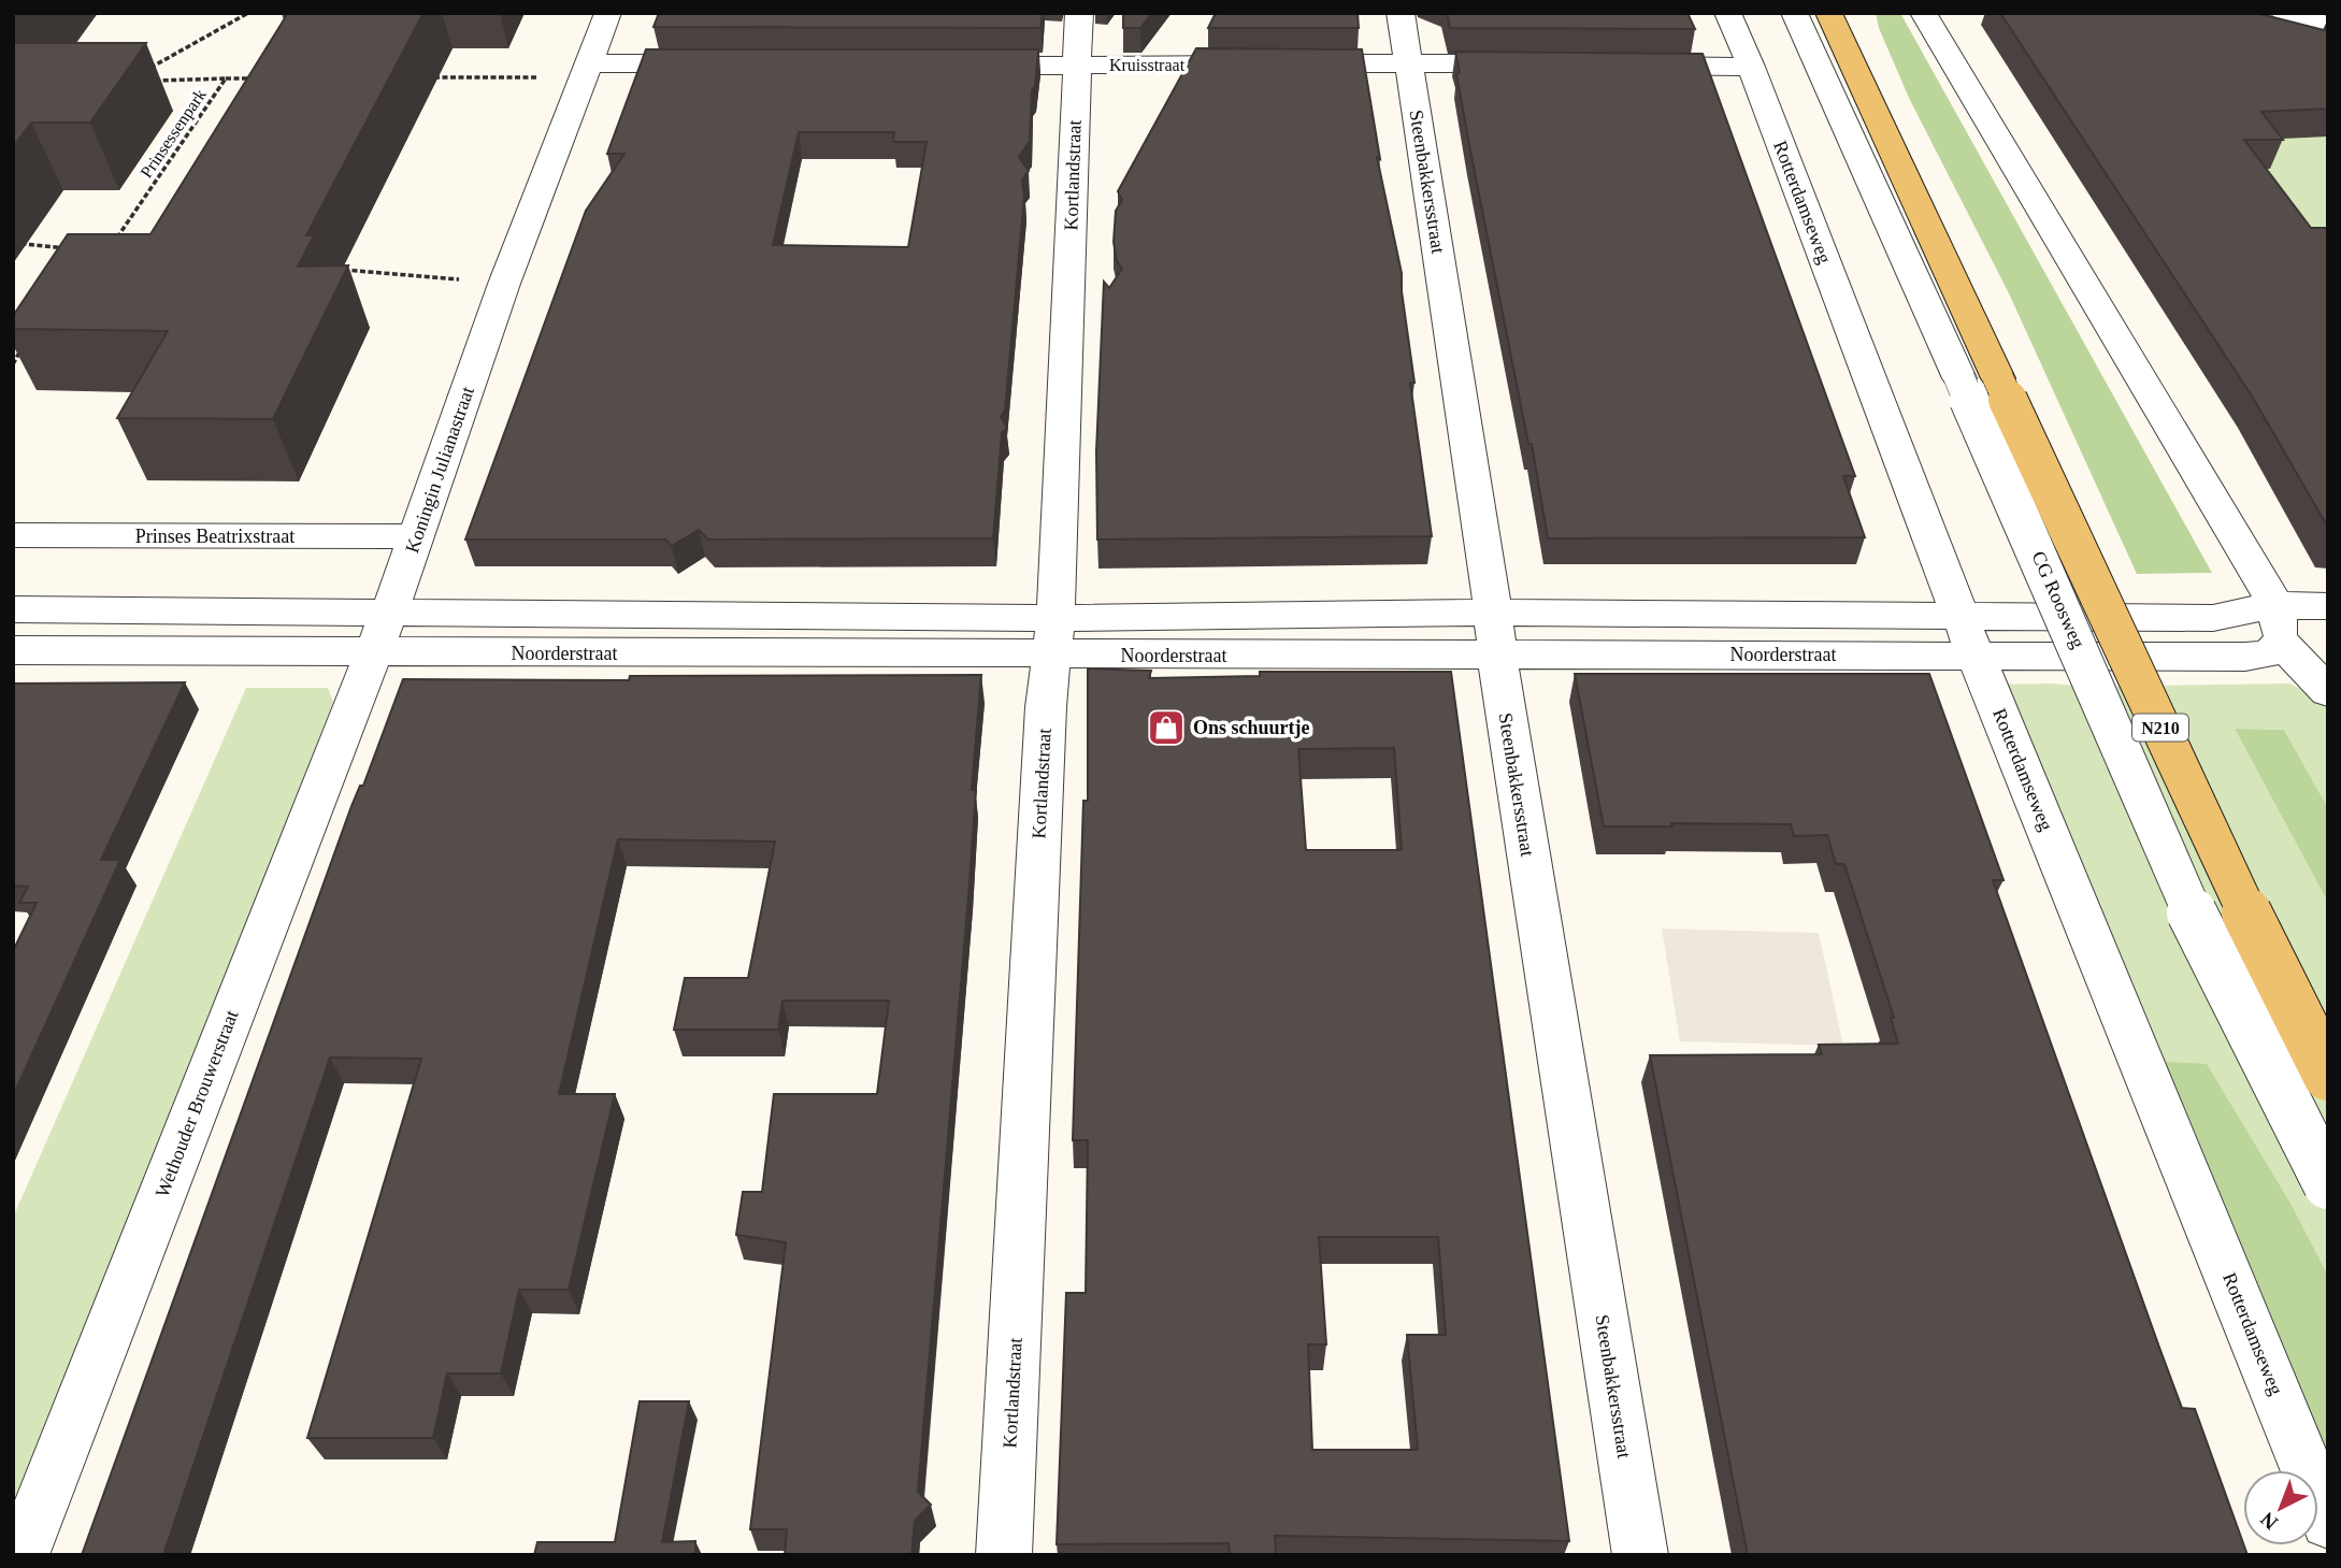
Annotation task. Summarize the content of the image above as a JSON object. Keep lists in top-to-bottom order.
{
  "streets": {
    "main road": ["CG Roosweg", "N210"],
    "street": [
      "Kruisstraat",
      "Kortlandstraat",
      "Steenbakkersstraat",
      "Rotterdamseweg",
      "Koningin Julianastraat",
      "Prinses Beatrixstraat",
      "Noorderstraat",
      "Wethouder Brouwerstraat"
    ],
    "path": ["Prinsessenpark"]
  },
  "crossings": [
    ["Kruisstraat", "Kortlandstraat"],
    ["Kruisstraat", "Steenbakkersstraat"],
    ["Kortlandstraat", "Noorderstraat"],
    ["Steenbakkersstraat", "Noorderstraat"],
    ["Rotterdamseweg", "Noorderstraat"],
    ["Koningin Julianastraat", "Prinses Beatrixstraat"],
    ["Koningin Julianastraat", "Noorderstraat"],
    ["Koningin Julianastraat", "Wethouder Brouwerstraat"],
    ["Noorderstraat", "Wethouder Brouwerstraat"]
  ],
  "places": {
    "shop": ["Ons schuurtje"]
  },
  "north": "bottom left"
}
